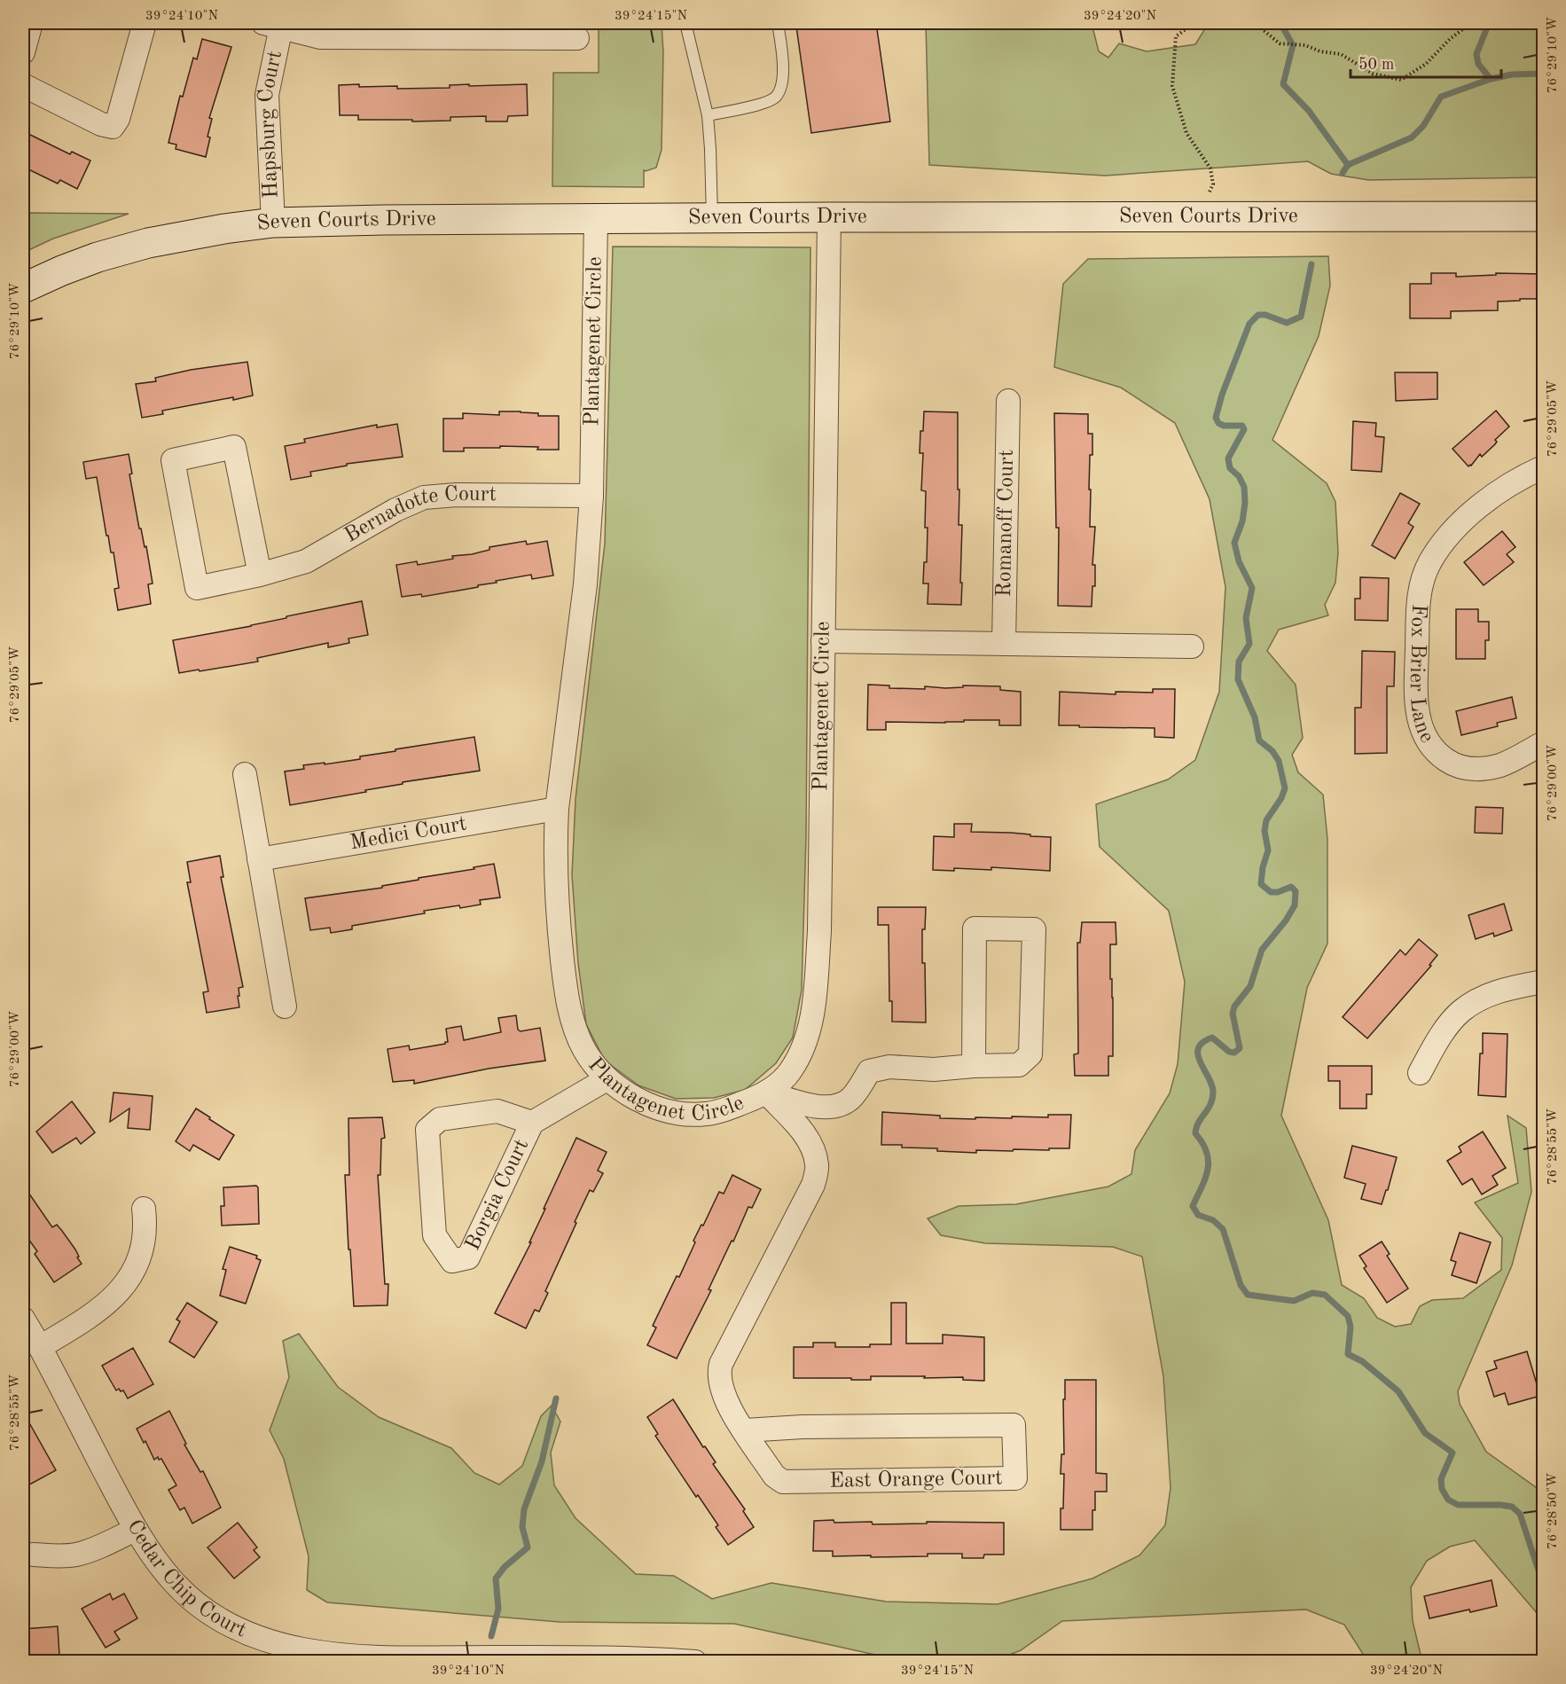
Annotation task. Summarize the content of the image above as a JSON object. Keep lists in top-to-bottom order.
{
  "streets": {
    "street": [
      "Hapsburg Court",
      "Seven Courts Drive",
      "Plantagenet Circle",
      "Bernadotte Court",
      "Romanoff Court",
      "Fox Brier Lane",
      "Medici Court",
      "Borgia Court",
      "East Orange Court",
      "Cedar Chip Court"
    ]
  },
  "crossings": [
    ["Hapsburg Court", "Seven Courts Drive"],
    ["Seven Courts Drive", "Plantagenet Circle"],
    ["Plantagenet Circle", "Bernadotte Court"],
    ["Plantagenet Circle", "Medici Court"],
    ["Plantagenet Circle", "Borgia Court"],
    ["Plantagenet Circle", "East Orange Court"]
  ],
  "scale_bar": "50 m",
  "coordinates": [
    "39°24'10\"N",
    "39°24'15\"N",
    "39°24'20\"N",
    "76°29'10\"W",
    "76°29'05\"W",
    "76°29'00\"W",
    "76°28'55\"W",
    "76°28'50\"W"
  ]
}
